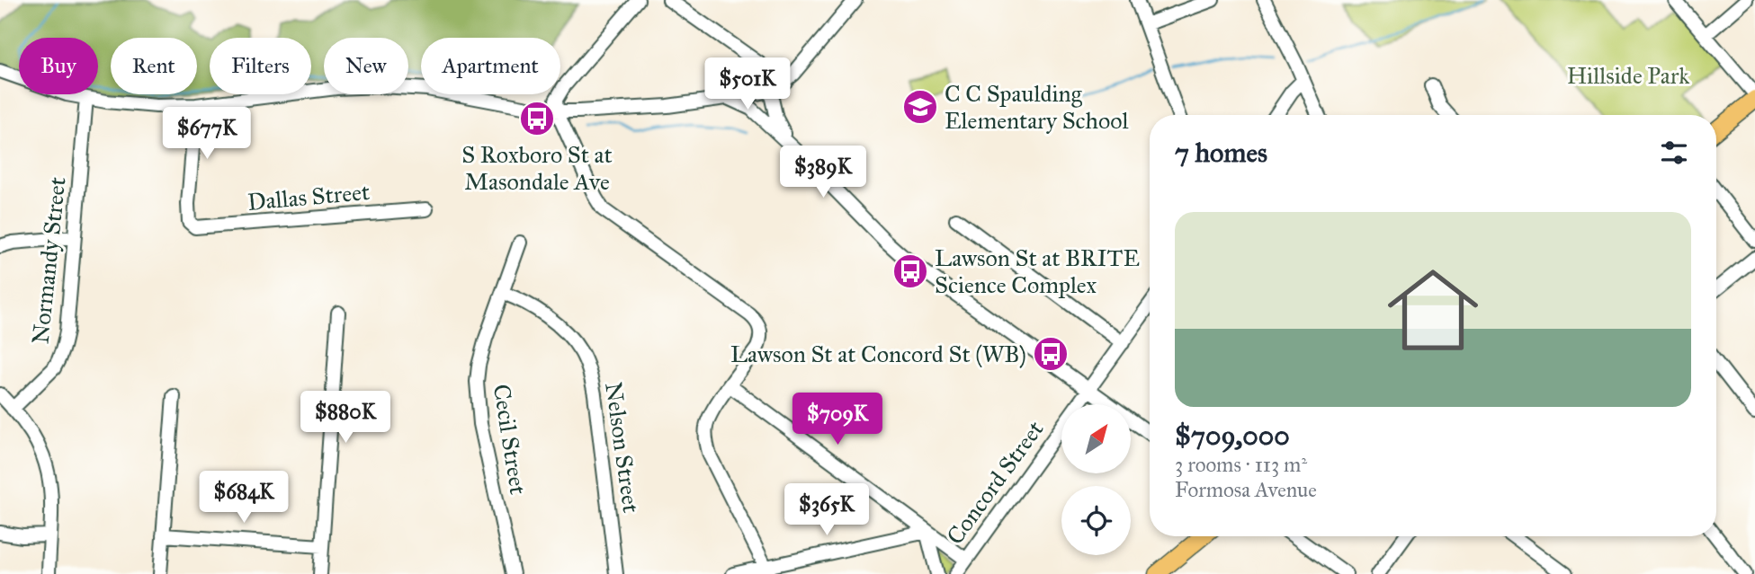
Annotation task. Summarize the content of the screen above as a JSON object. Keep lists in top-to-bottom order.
{
  "streets": {
    "street": [
      "Dallas Street",
      "Normandy Street",
      "Cecil Street",
      "Nelson Street",
      "Concord Street"
    ]
  },
  "crossings": [
    ["Cecil Street", "Nelson Street"]
  ],
  "parks": ["Hillside Park"],
  "places": {
    "school or university": ["C C Spaulding Elementary School"],
    "bus stop": ["S Roxboro St at Masondale Ave", "Lawson St at BRITE Science Complex", "Lawson St at Concord St (WB)"]
  },
  "north": "top right",
  "page": {
    "chip": [
      "Buy",
      "Rent",
      "Filters",
      "New",
      "Apartment"
    ],
    "price": [
      "$501K",
      "$677K",
      "$389K",
      "$880K",
      "$709K",
      "$684K",
      "$365K"
    ],
    "heading": "7 homes",
    "list": [
      {
        "name": "$709,000",
        "note": "3 rooms · 113 m² · Formosa Avenue"
      }
    ]
  }
}
